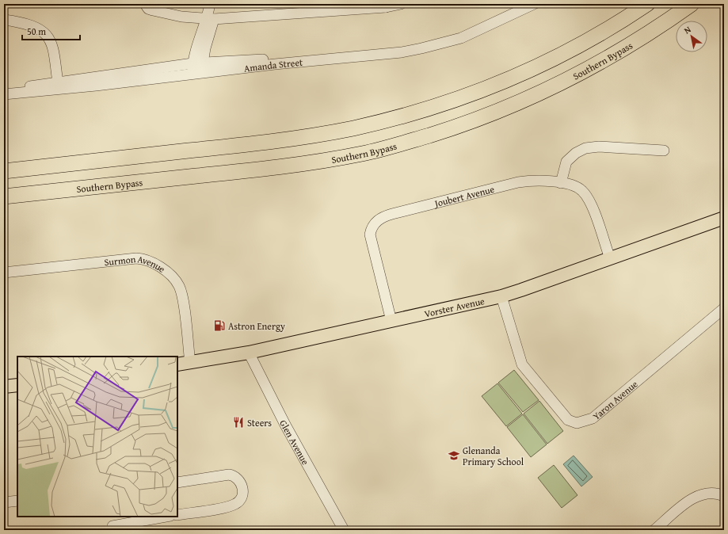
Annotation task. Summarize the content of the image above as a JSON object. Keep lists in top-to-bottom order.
{
  "streets": {
    "highway": ["Southern Bypass"],
    "main road": ["Vorster Avenue"],
    "street": [
      "Amanda Street",
      "Joubert Avenue",
      "Surmon Avenue",
      "Yaron Avenue",
      "Glen Avenue"
    ]
  },
  "crossings": [
    ["Joubert Avenue", "Vorster Avenue"],
    ["Surmon Avenue", "Vorster Avenue"],
    ["Vorster Avenue", "Yaron Avenue"],
    ["Vorster Avenue", "Glen Avenue"]
  ],
  "places": {
    "fuel station": ["Astron Energy"],
    "restaurant": ["Steers"],
    "school or university": ["Glenanda Primary School"]
  },
  "scale_bar": "50 m",
  "north": "top left"
}
